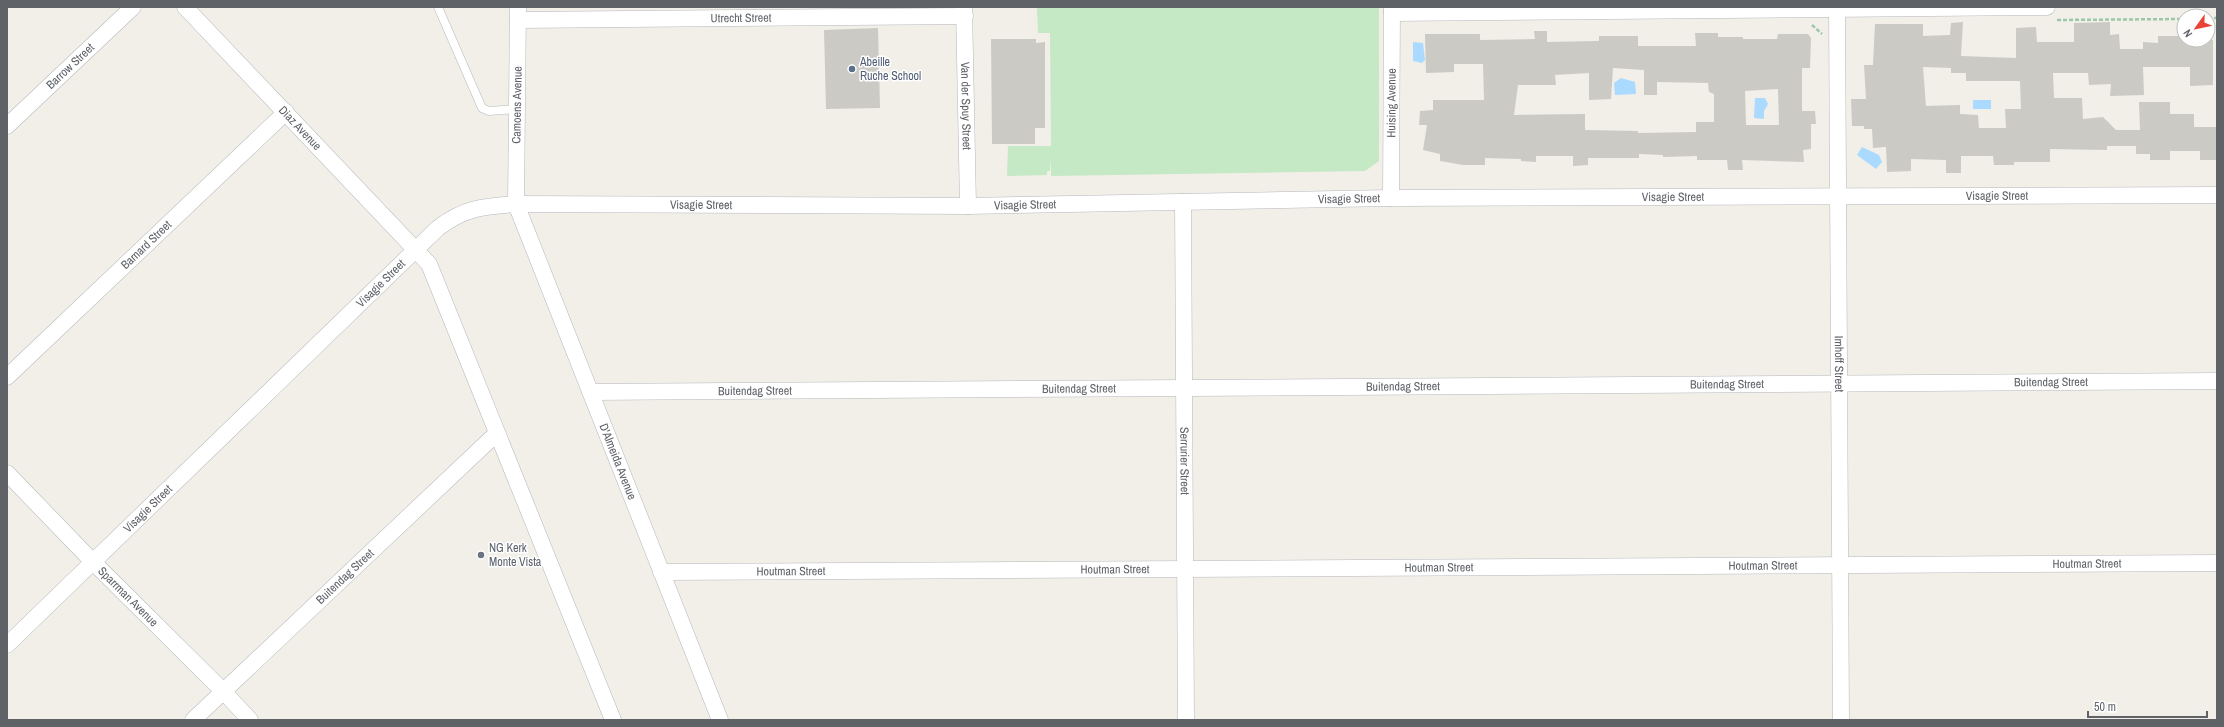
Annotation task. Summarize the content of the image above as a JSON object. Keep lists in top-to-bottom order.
{
  "streets": {
    "street": [
      "Utrecht Street",
      "Barrow Street",
      "Huising Avenue",
      "Camoens Avenue",
      "Van der Spuy Street",
      "Diaz Avenue",
      "Visagie Street",
      "Barnard Street",
      "Imhoff Street",
      "Buitendag Street",
      "Serrurier Street",
      "D'Almeida Avenue",
      "Houtman Street",
      "Sparrman Avenue"
    ]
  },
  "crossings": [
    ["Utrecht Street", "Camoens Avenue"],
    ["Utrecht Street", "Van der Spuy Street"],
    ["Huising Avenue", "Visagie Street"],
    ["Camoens Avenue", "Visagie Street"],
    ["Camoens Avenue", "D'Almeida Avenue"],
    ["Van der Spuy Street", "Visagie Street"],
    ["Diaz Avenue", "Visagie Street"],
    ["Diaz Avenue", "Barnard Street"],
    ["Visagie Street", "Imhoff Street"],
    ["Visagie Street", "Serrurier Street"],
    ["Visagie Street", "D'Almeida Avenue"],
    ["Visagie Street", "Sparrman Avenue"],
    ["Imhoff Street", "Buitendag Street"],
    ["Imhoff Street", "Houtman Street"],
    ["Buitendag Street", "Serrurier Street"],
    ["Buitendag Street", "D'Almeida Avenue"],
    ["Buitendag Street", "Sparrman Avenue"],
    ["Serrurier Street", "Houtman Street"],
    ["D'Almeida Avenue", "Houtman Street"]
  ],
  "places": ["Abeille Ruche School", "NG Kerk Monte Vista"],
  "scale_bar": "50 m",
  "north": "bottom left"
}
